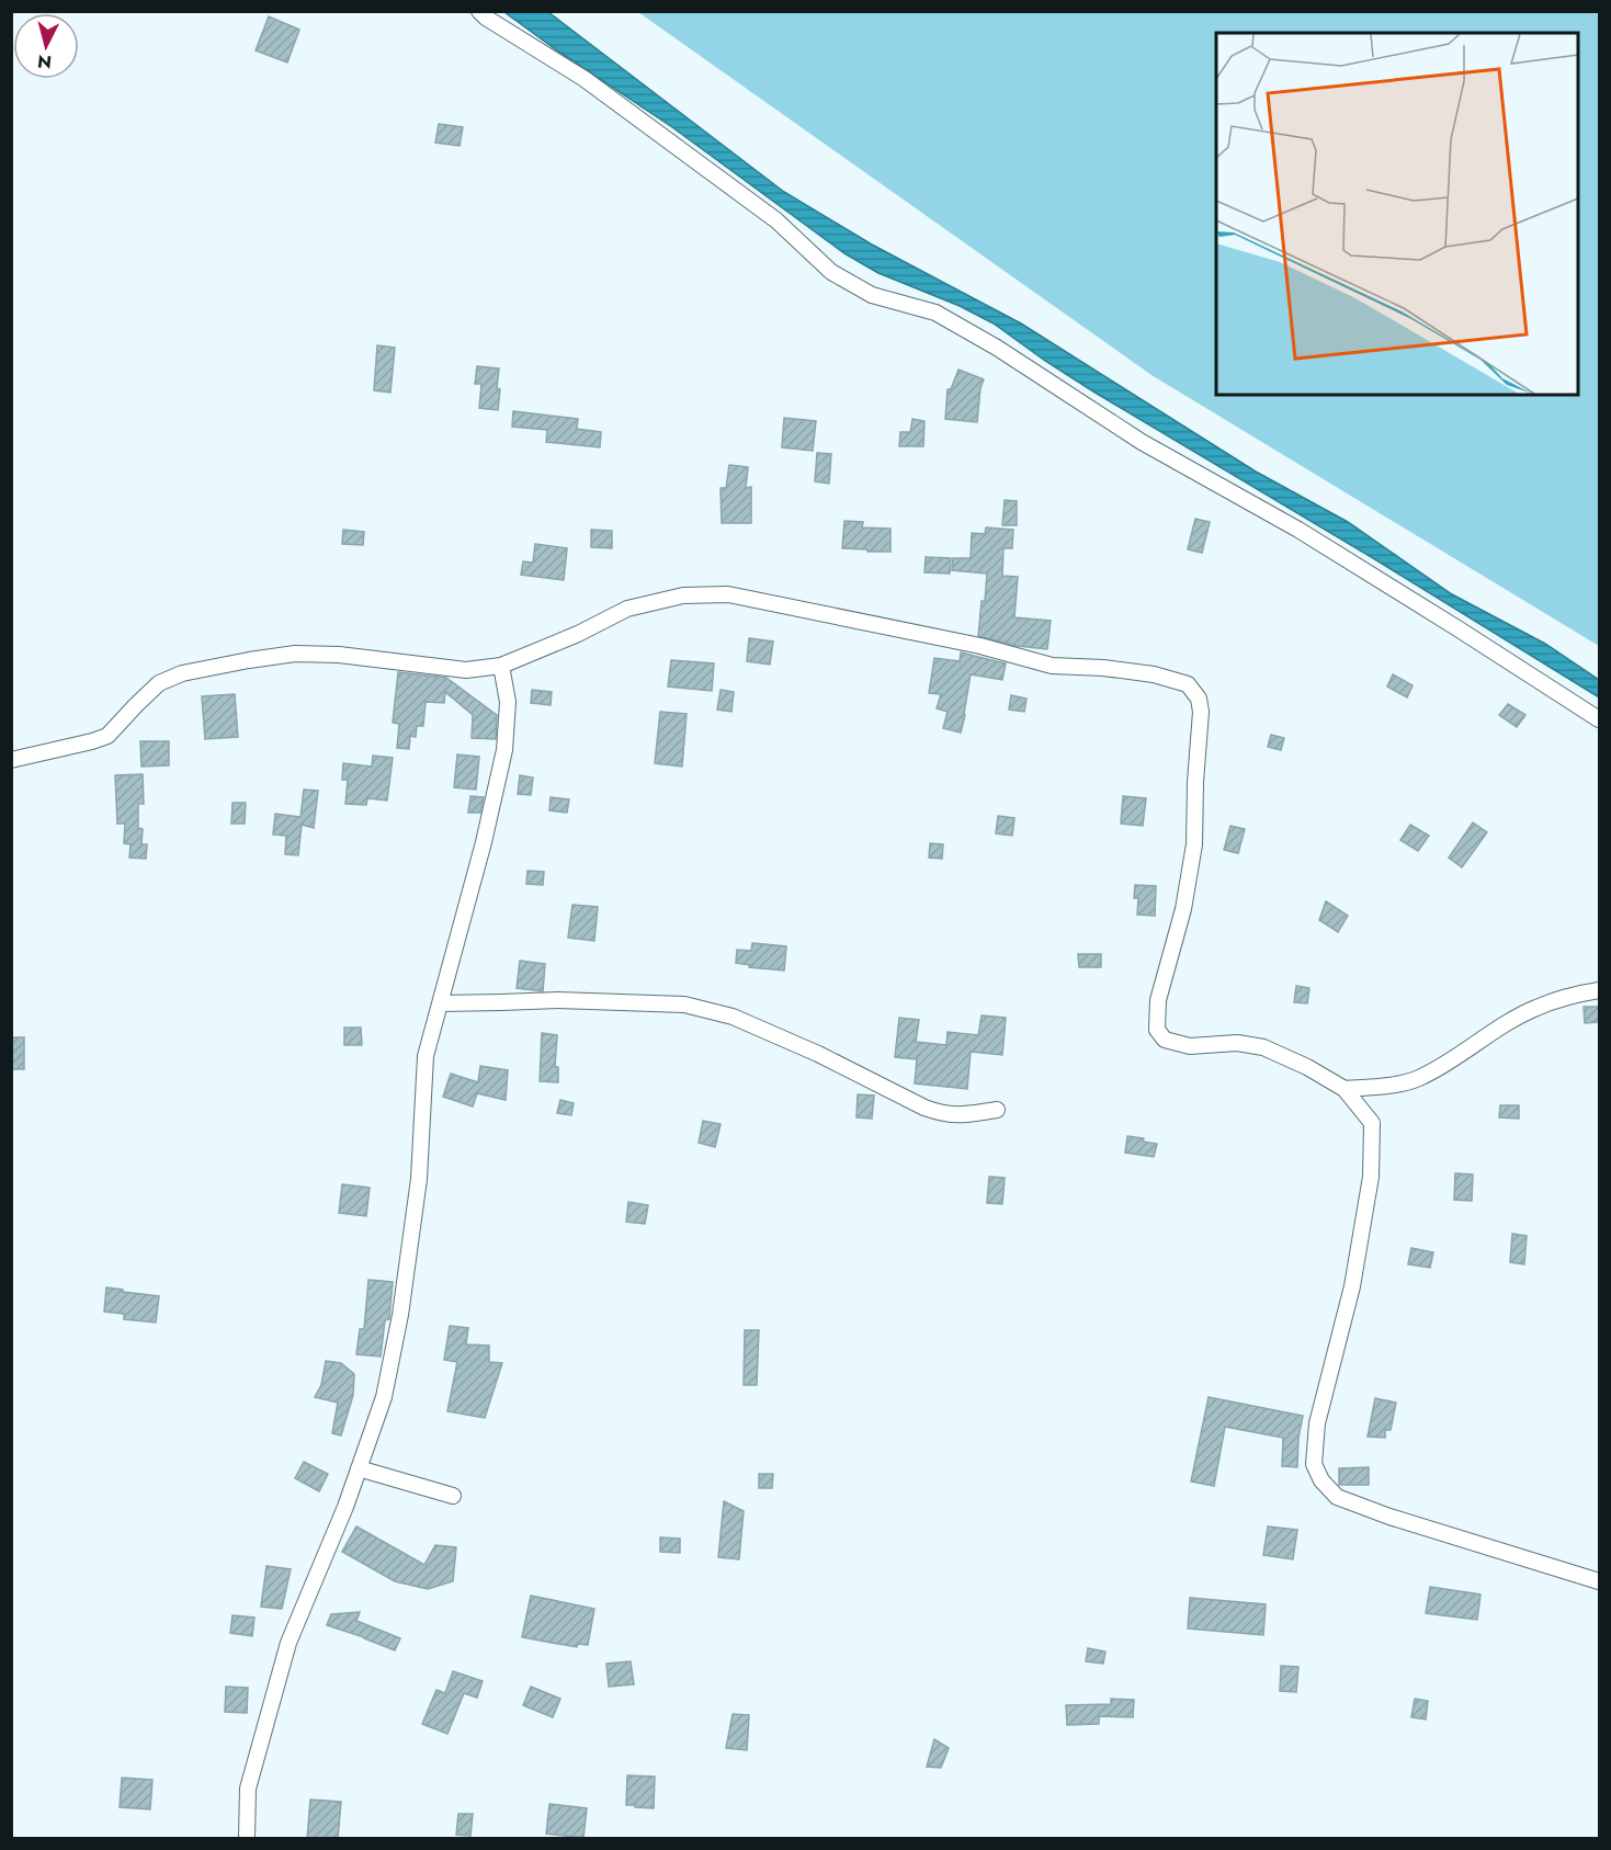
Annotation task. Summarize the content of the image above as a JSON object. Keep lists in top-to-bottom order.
{
  "north": "bottom"
}
